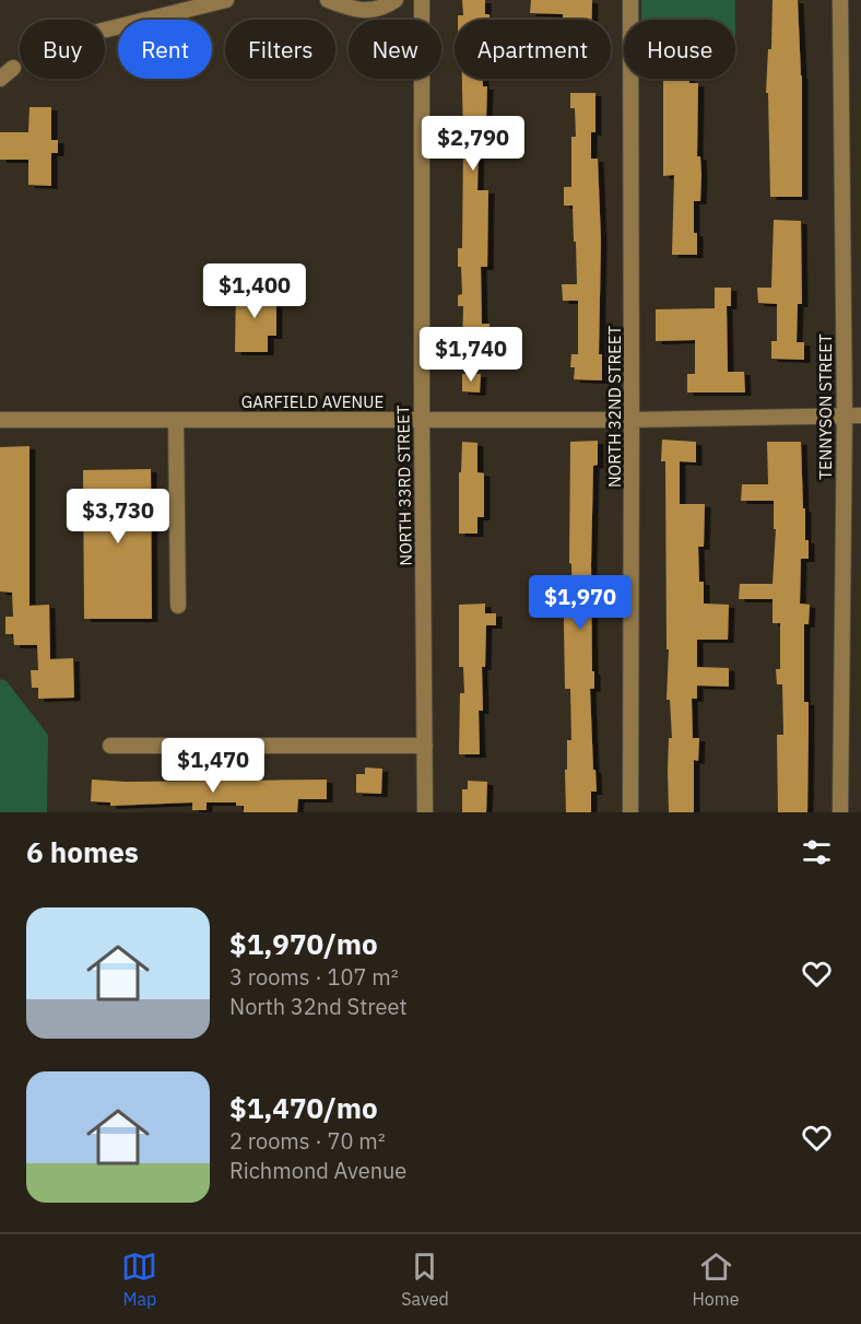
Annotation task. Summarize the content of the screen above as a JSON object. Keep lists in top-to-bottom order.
{
  "streets": {
    "street": [
      "GARFIELD AVENUE",
      "NORTH 32ND STREET",
      "TENNYSON STREET",
      "NORTH 33RD STREET"
    ]
  },
  "crossings": [
    ["GARFIELD AVENUE", "NORTH 32ND STREET"],
    ["GARFIELD AVENUE", "TENNYSON STREET"],
    ["GARFIELD AVENUE", "NORTH 33RD STREET"]
  ],
  "page": {
    "chip": [
      "Buy",
      "Rent",
      "Filters",
      "New",
      "Apartment",
      "House"
    ],
    "price": [
      "$2,790",
      "$1,400",
      "$1,740",
      "$3,730",
      "$1,970",
      "$1,470"
    ],
    "heading": "6 homes",
    "list": [
      {
        "name": "$1,970/mo",
        "note": "3 rooms · 107 m² · North 32nd Street"
      },
      {
        "name": "$1,470/mo",
        "note": "2 rooms · 70 m² · Richmond Avenue"
      }
    ],
    "tabs": ["Map", "Saved", "Home"]
  }
}
